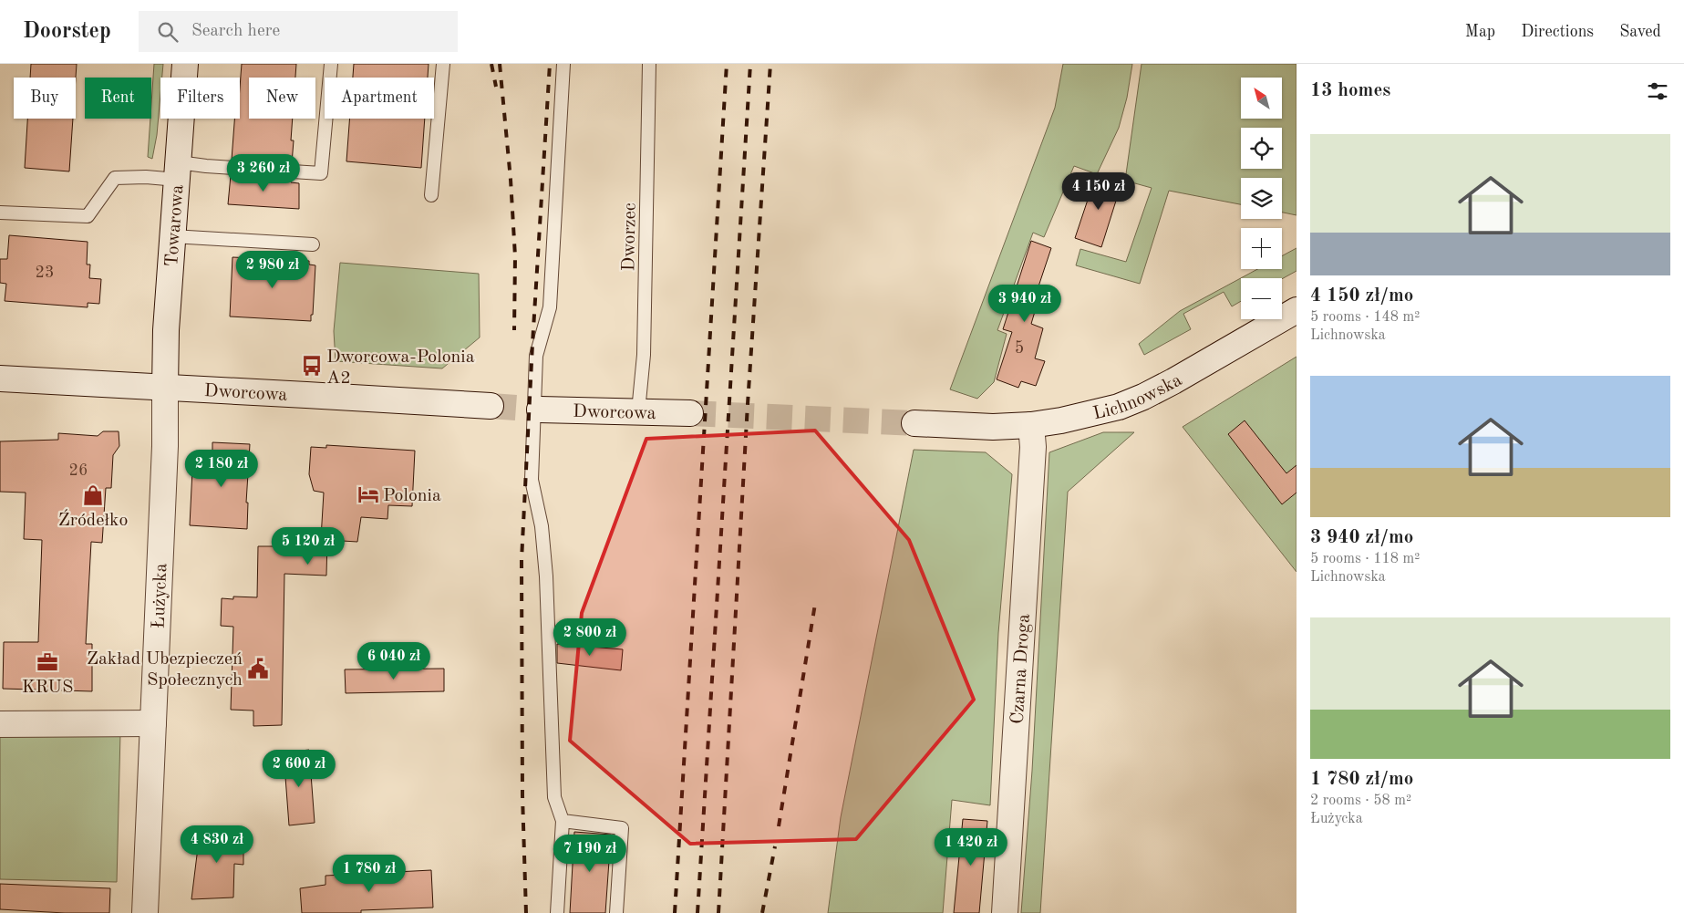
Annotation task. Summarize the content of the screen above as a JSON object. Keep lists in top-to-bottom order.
{
  "streets": {
    "street": [
      "Towarowa",
      "Dworcowa",
      "Lichnowska",
      "Łużycka",
      "Czarna Droga"
    ],
    "lane": ["Dworzec"]
  },
  "crossings": [
    ["Towarowa", "Dworcowa"],
    ["Towarowa", "Łużycka"],
    ["Dworzec", "Dworcowa"],
    ["Dworcowa", "Łużycka"],
    ["Lichnowska", "Czarna Droga"]
  ],
  "places": {
    "bus stop": ["Dworcowa-Polonia A2"],
    "hotel": ["Polonia"],
    "shop": ["Źródełko"],
    "office": ["KRUS"],
    "public building": ["Zakład Ubezpieczeń Społecznych"]
  },
  "house_numbers": ["23", "5", "26"],
  "north": "top left",
  "page": {
    "header": "Doorstep",
    "search": "Search here",
    "nav": ["Map", "Directions", "Saved"],
    "heading": "13 homes",
    "map_buttons": ["+", "−"],
    "chip": [
      "Buy",
      "Rent",
      "Filters",
      "New",
      "Apartment"
    ],
    "list": [
      {
        "name": "4 150 zł/mo",
        "note": "5 rooms · 148 m² · Lichnowska"
      },
      {
        "name": "3 940 zł/mo",
        "note": "5 rooms · 118 m² · Lichnowska"
      },
      {
        "name": "1 780 zł/mo",
        "note": "2 rooms · 58 m² · Łużycka"
      }
    ],
    "price": [
      "3 260 zł",
      "4 150 zł",
      "2 980 zł",
      "3 940 zł",
      "2 180 zł",
      "5 120 zł",
      "2 800 zł",
      "6 040 zł",
      "2 600 zł",
      "4 830 zł",
      "1 420 zł",
      "7 190 zł",
      "1 780 zł"
    ]
  }
}
